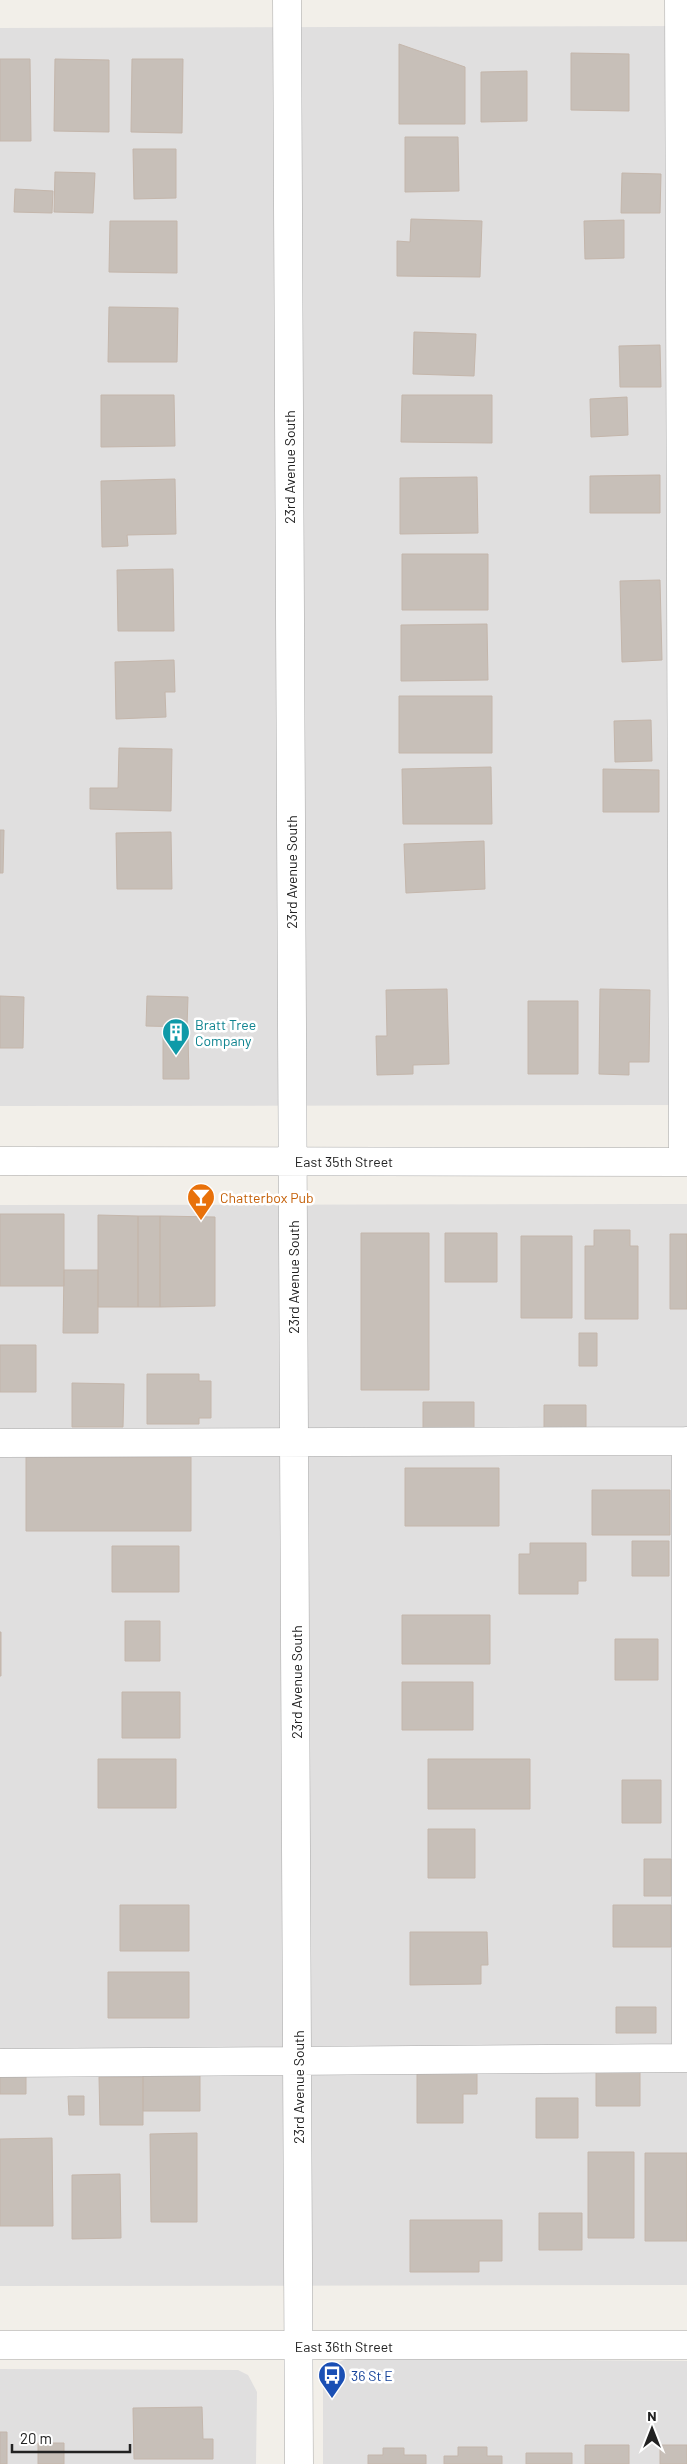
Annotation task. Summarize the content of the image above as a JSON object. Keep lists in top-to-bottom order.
{
  "streets": {
    "street": ["23rd Avenue South", "East 35th Street", "East 36th Street"]
  },
  "crossings": [
    ["23rd Avenue South", "East 35th Street"],
    ["23rd Avenue South", "East 36th Street"]
  ],
  "places": {
    "building": ["Bratt Tree Company"],
    "bar": ["Chatterbox Pub"],
    "bus stop": ["36 St E"]
  },
  "scale_bar": "20 m",
  "north": "top"
}
